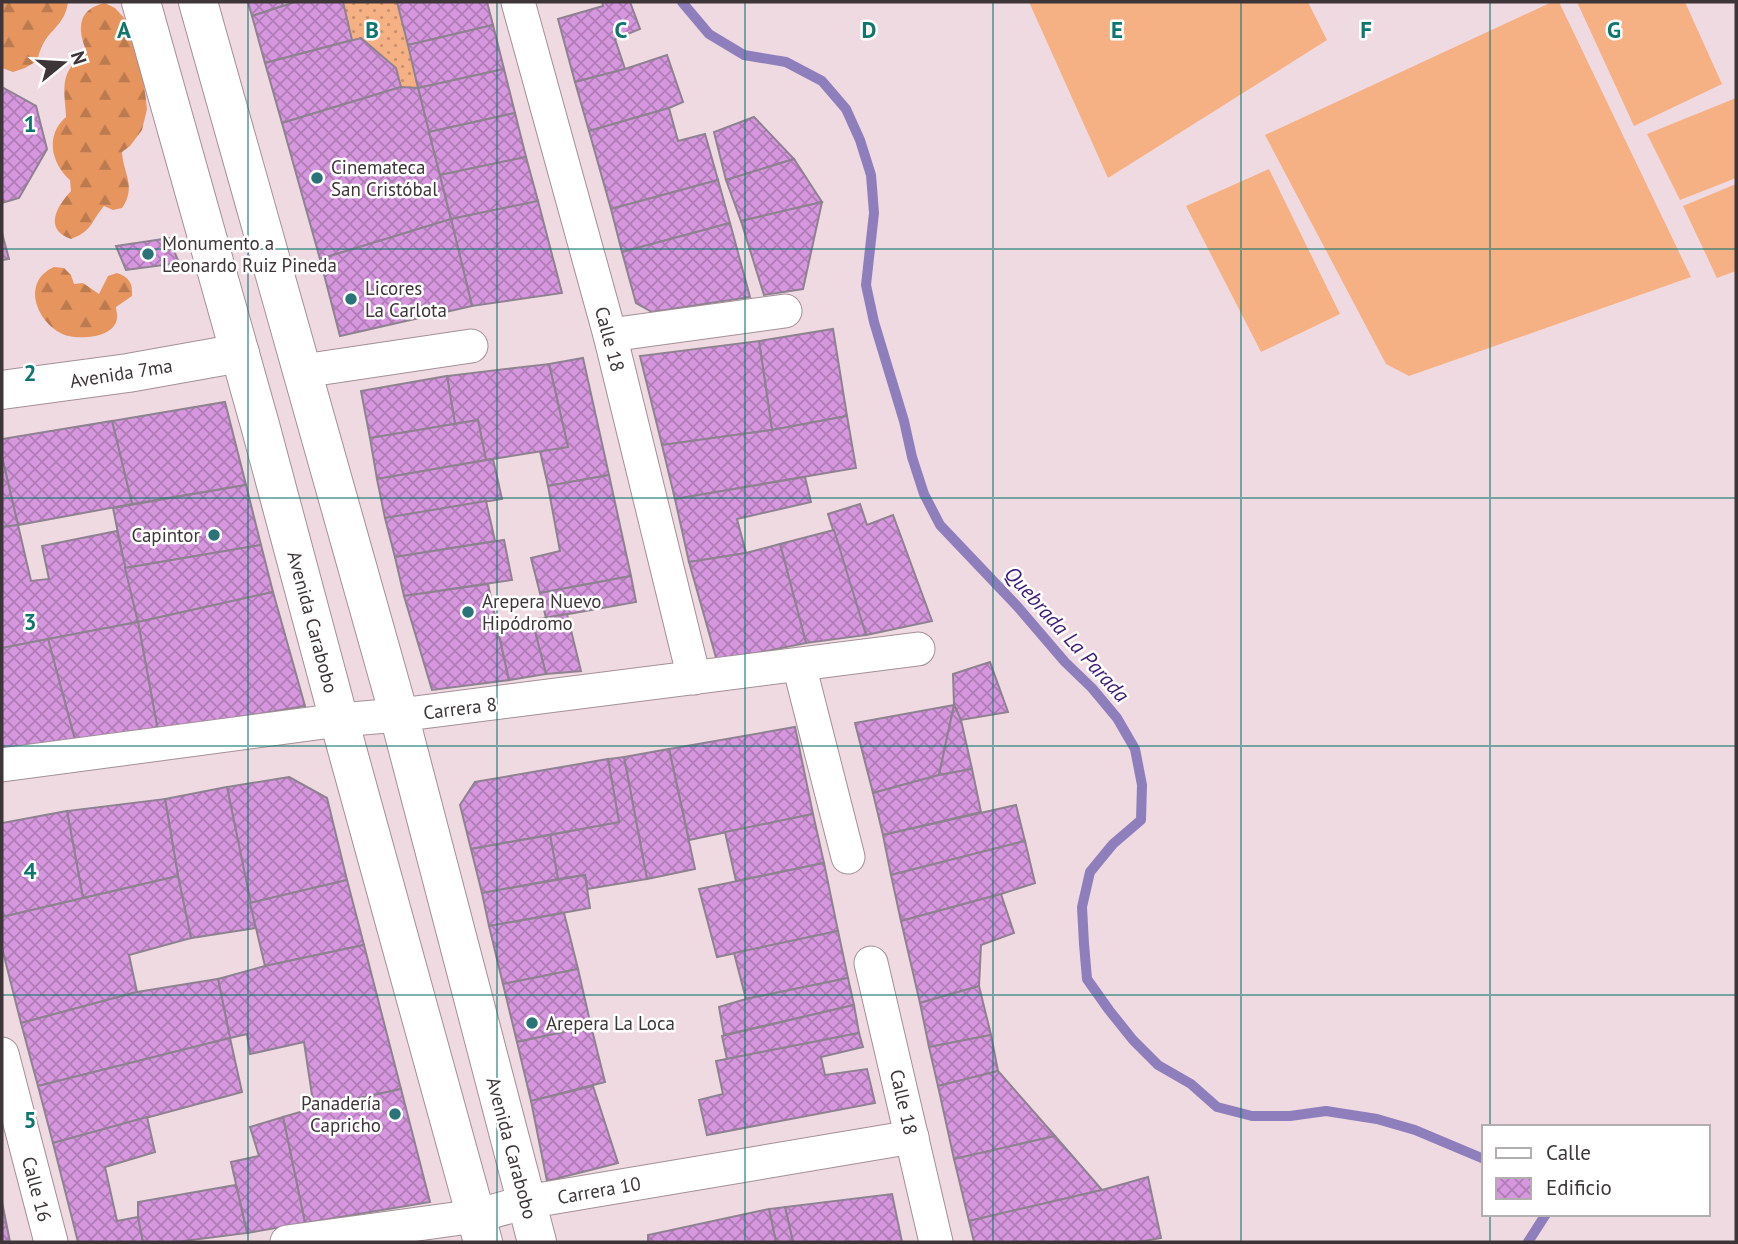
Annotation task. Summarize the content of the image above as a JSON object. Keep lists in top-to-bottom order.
{
  "streets": {
    "main road": ["Avenida 7ma", "Avenida Carabobo"],
    "street": [
      "Calle 18",
      "Carrera 8",
      "Calle 16",
      "Carrera 10"
    ]
  },
  "crossings": [
    ["Calle 18", "Carrera 8"],
    ["Calle 18", "Carrera 10"],
    ["Avenida 7ma", "Avenida Carabobo"],
    ["Avenida Carabobo", "Carrera 8"],
    ["Avenida Carabobo", "Carrera 10"]
  ],
  "water": ["Quebrada La Parada"],
  "places": [
    "Cinemateca San Cristóbal",
    "Monumento a Leonardo Ruiz Pineda",
    "Licores La Carlota",
    "Capintor",
    "Arepera Nuevo Hipódromo",
    "Arepera La Loca",
    "Panadería Capricho"
  ],
  "legend": ["Calle", "Edificio"],
  "north": "right",
  "grid": {
    "columns": [
      "A",
      "B",
      "C",
      "D",
      "E",
      "F",
      "G"
    ],
    "rows": [
      "1",
      "2",
      "3",
      "4",
      "5"
    ]
  }
}
